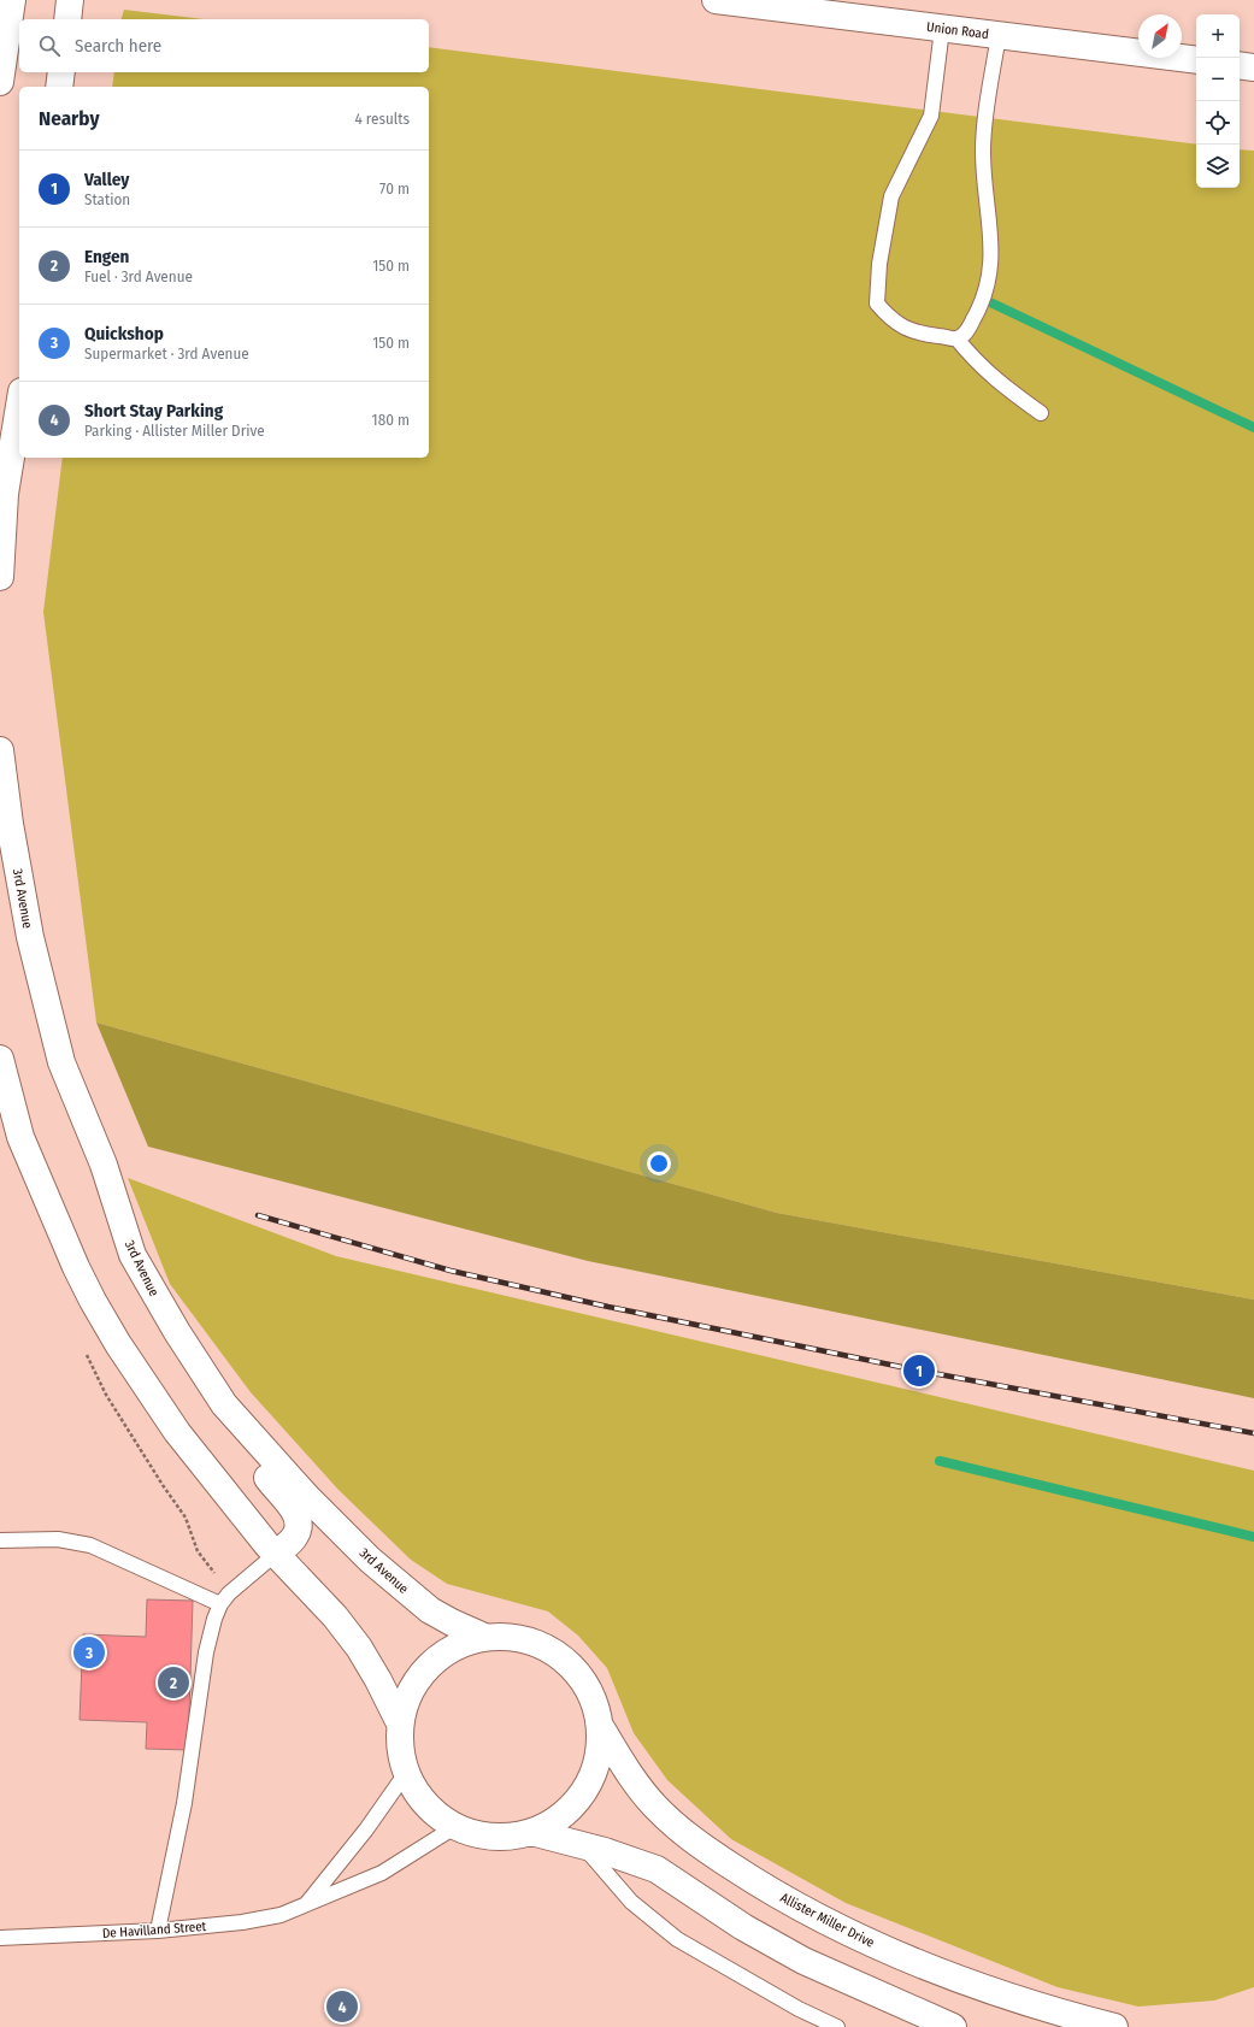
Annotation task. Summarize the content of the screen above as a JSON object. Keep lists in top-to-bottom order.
{
  "streets": {
    "street": ["Union Road", "3rd Avenue", "Allister Miller Drive"],
    "lane": ["De Havilland Street"]
  },
  "north": "top right",
  "page": {
    "map_buttons": ["+", "−"],
    "search": "Search here",
    "heading": ["Nearby", "4 results"],
    "list": [
      {
        "mark": "1",
        "name": "Valley",
        "note": "Station",
        "value": "70 m"
      },
      {
        "mark": "2",
        "name": "Engen",
        "note": "Fuel · 3rd Avenue",
        "value": "150 m"
      },
      {
        "mark": "3",
        "name": "Quickshop",
        "note": "Supermarket · 3rd Avenue",
        "value": "150 m"
      },
      {
        "mark": "4",
        "name": "Short Stay Parking",
        "note": "Parking · Allister Miller Drive",
        "value": "180 m"
      }
    ],
    "pins": [
      "1",
      "3",
      "2",
      "4"
    ]
  }
}
